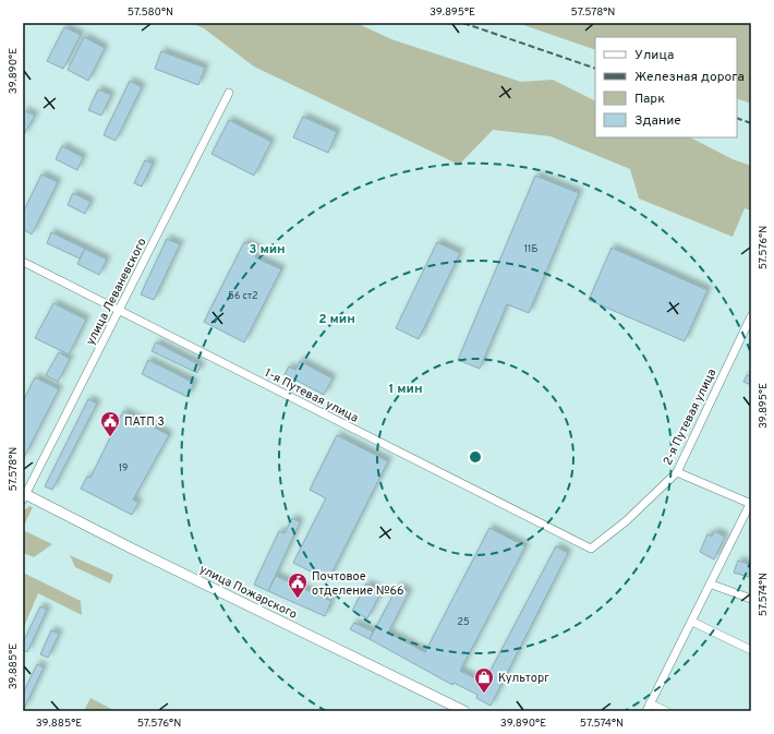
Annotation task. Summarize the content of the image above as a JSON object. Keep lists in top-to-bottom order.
{
  "streets": {
    "street": [
      "улица Леваневского",
      "1-я Путевая улица",
      "2-я Путевая улица",
      "улица Пожарского"
    ]
  },
  "crossings": [
    ["улица Леваневского", "1-я Путевая улица"],
    ["улица Леваневского", "улица Пожарского"],
    ["1-я Путевая улица", "2-я Путевая улица"]
  ],
  "places": {
    "public building": ["ПАТП 3", "Почтовое отделение №66"],
    "shop": ["Культорг"]
  },
  "house_numbers": [
    "11Б",
    "56 ст2",
    "19",
    "25"
  ],
  "legend": [
    "Улица",
    "Железная дорога",
    "Парк",
    "Здание"
  ],
  "coordinates": [
    "57.580°N",
    "39.895°E",
    "57.578°N",
    "39.890°E",
    "57.576°N",
    "57.574°N",
    "39.885°E"
  ],
  "rings": ["3 мин", "2 мин", "1 мин"]
}
